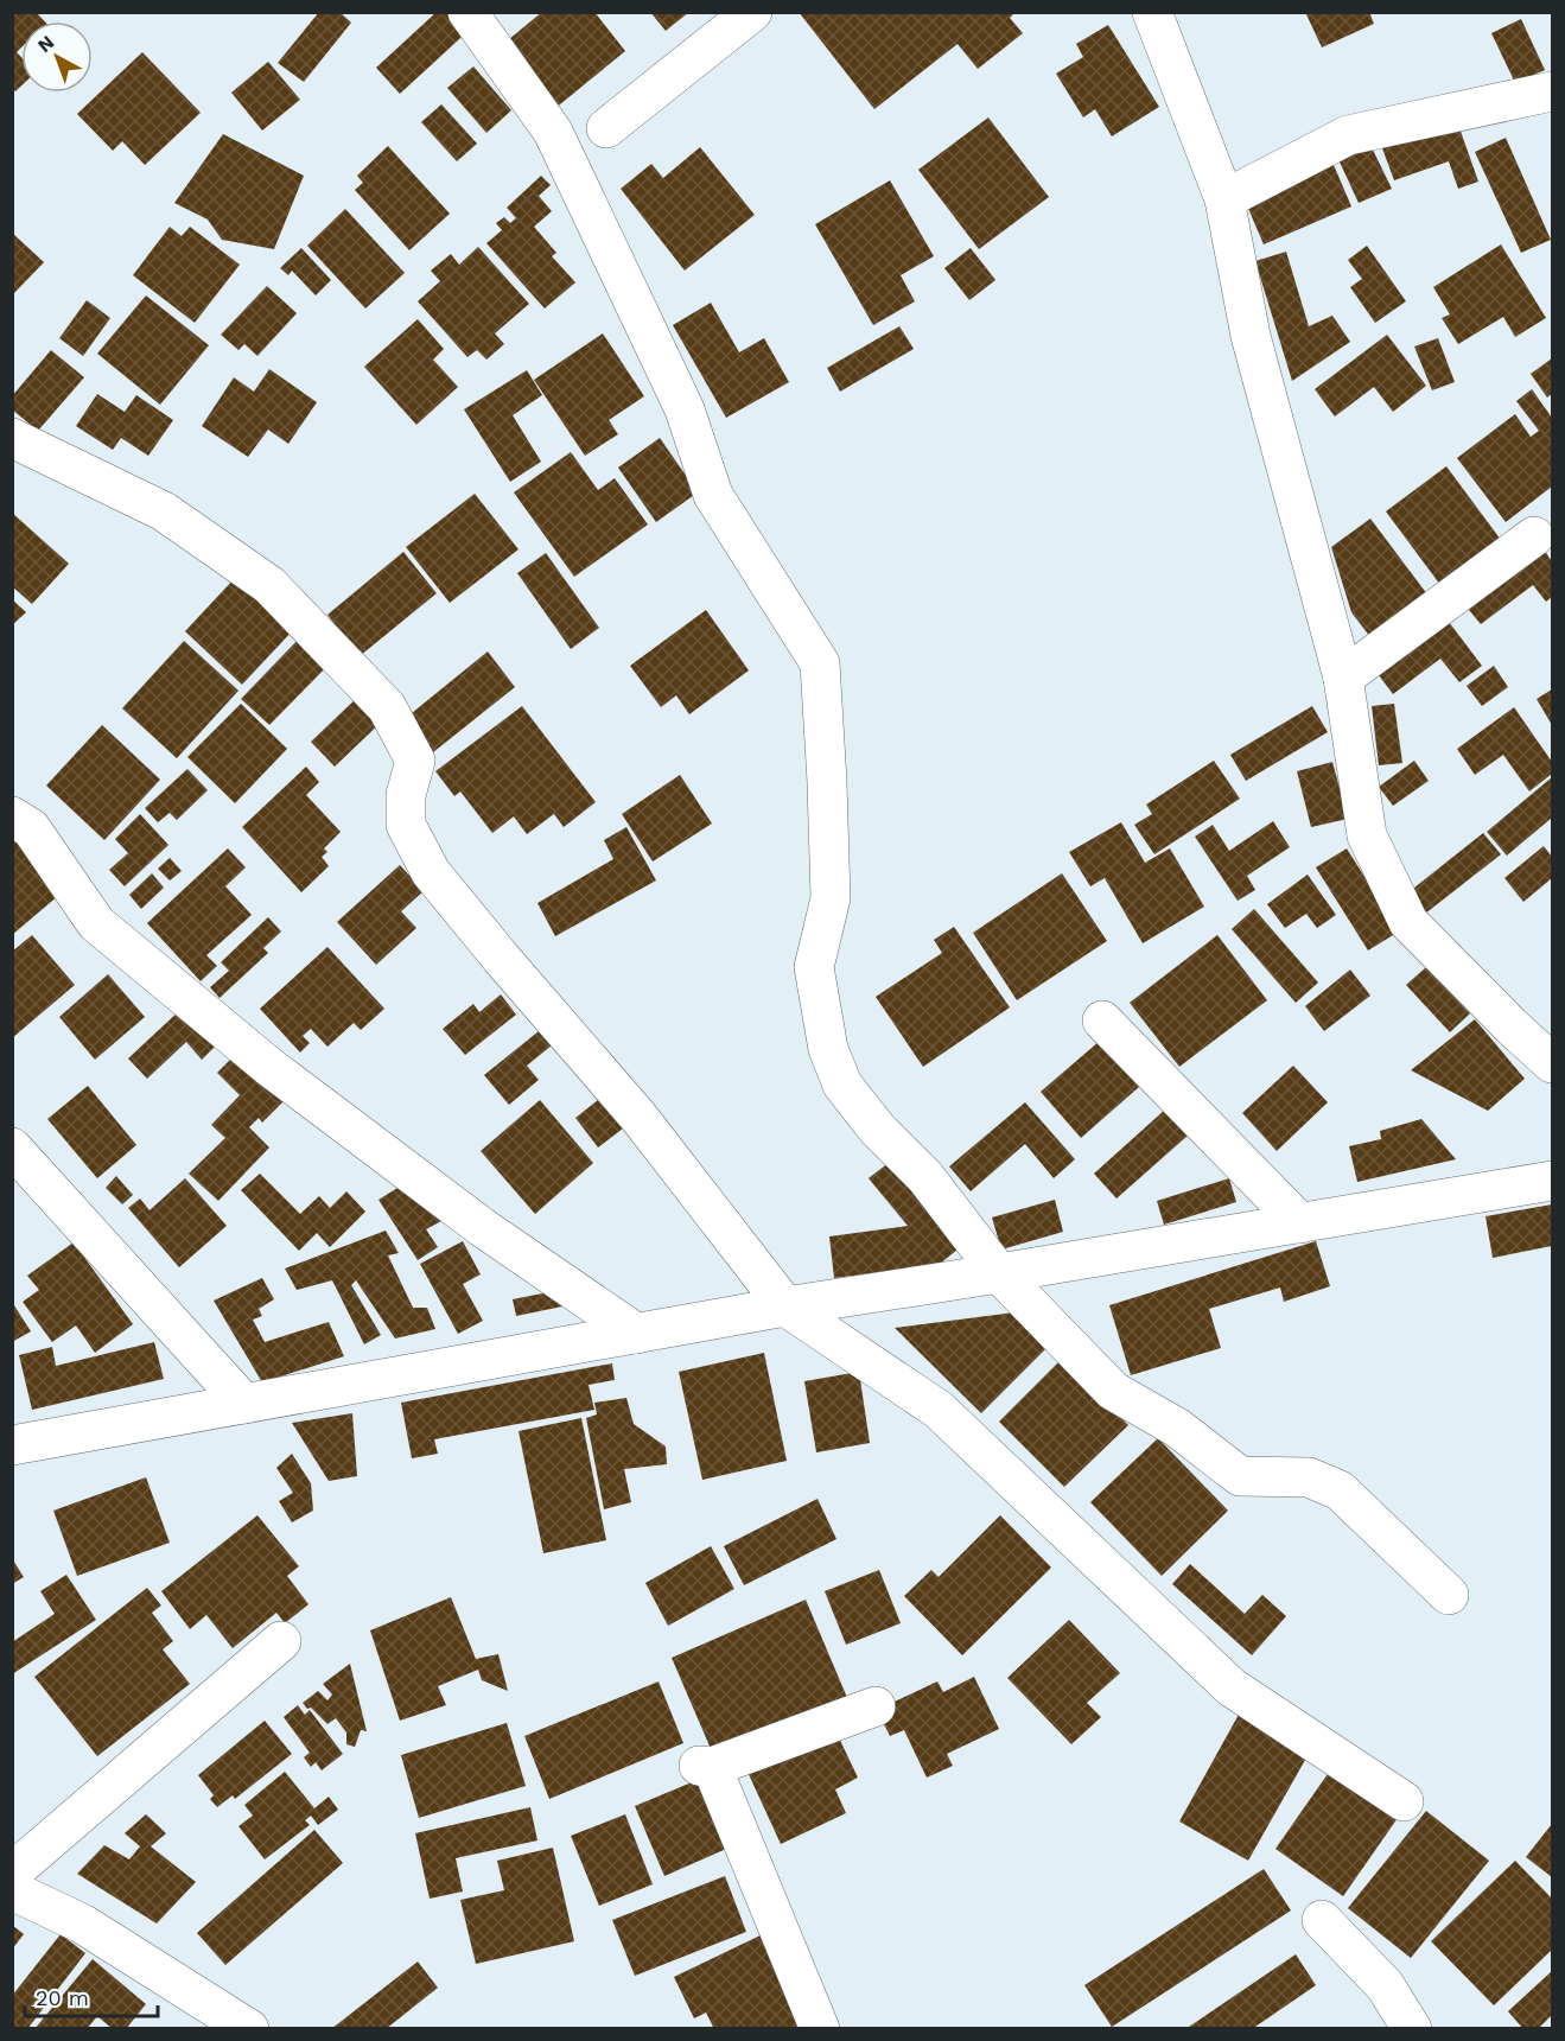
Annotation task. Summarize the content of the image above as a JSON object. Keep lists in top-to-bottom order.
{
  "scale_bar": "20 m",
  "north": "top left"
}
